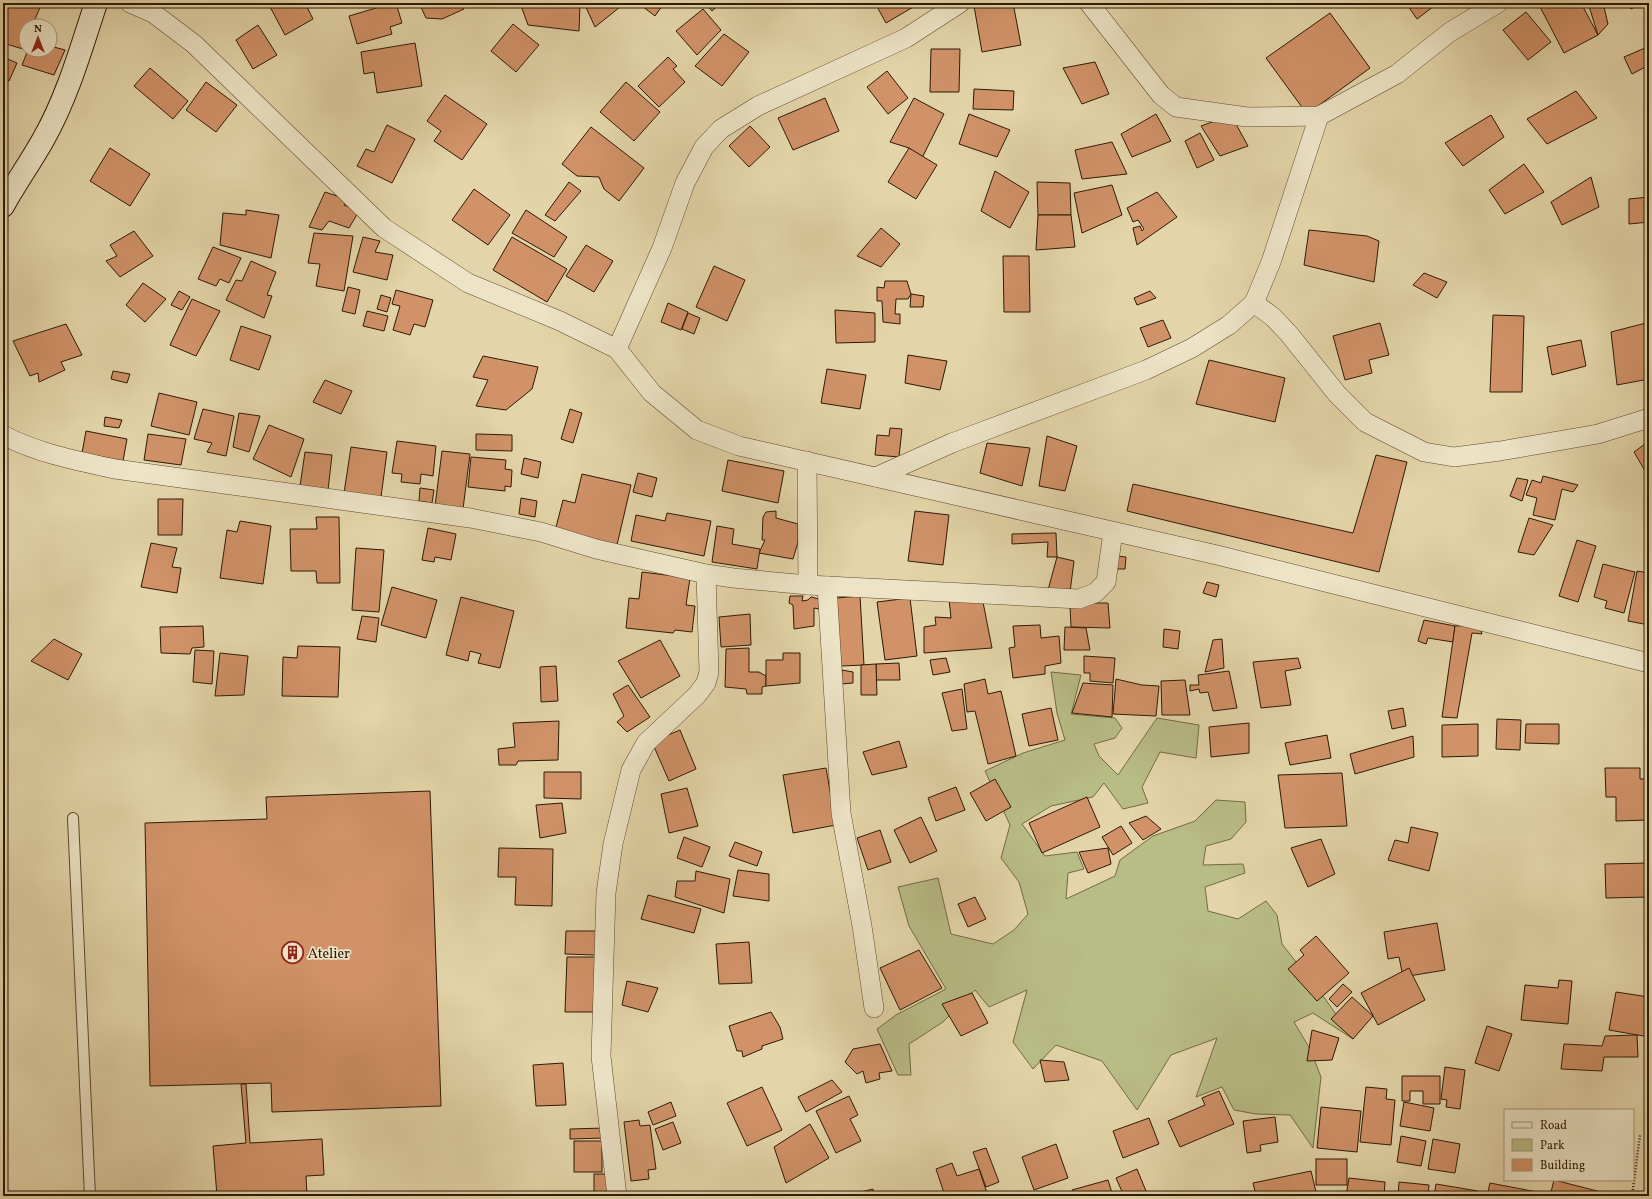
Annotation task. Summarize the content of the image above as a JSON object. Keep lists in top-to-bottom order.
{
  "places": {
    "building": ["Atelier"]
  },
  "legend": ["Road", "Park", "Building"],
  "north": "top"
}
